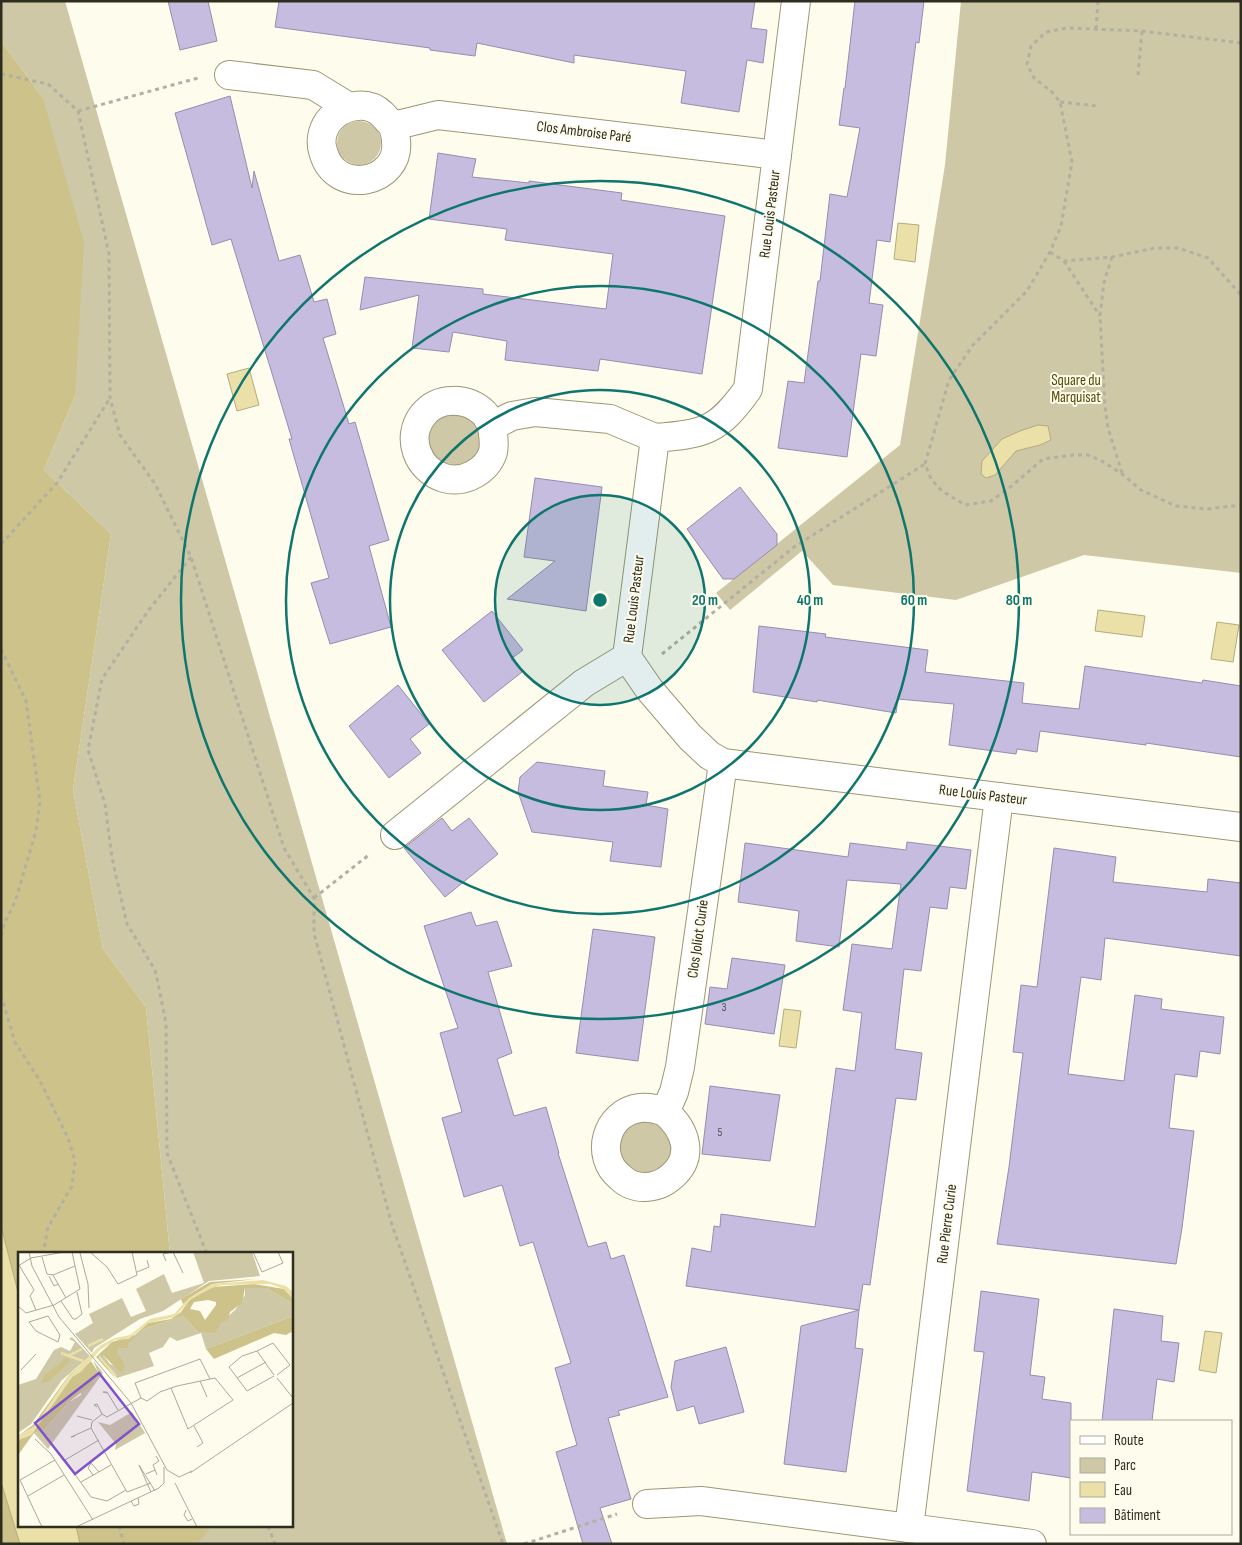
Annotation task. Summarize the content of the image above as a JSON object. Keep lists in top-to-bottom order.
{
  "streets": {
    "street": [
      "Clos Ambroise Paré",
      "Rue Louis Pasteur",
      "Clos Joliot Curie",
      "Rue Pierre Curie"
    ]
  },
  "crossings": [
    ["Clos Ambroise Paré", "Rue Louis Pasteur"],
    ["Rue Louis Pasteur", "Clos Joliot Curie"],
    ["Rue Louis Pasteur", "Rue Pierre Curie"]
  ],
  "parks": ["Square du Marquisat"],
  "house_numbers": ["3", "5"],
  "legend": [
    "Route",
    "Parc",
    "Eau",
    "Bâtiment"
  ],
  "rings": [
    "20 m",
    "40 m",
    "60 m",
    "80 m"
  ]
}
